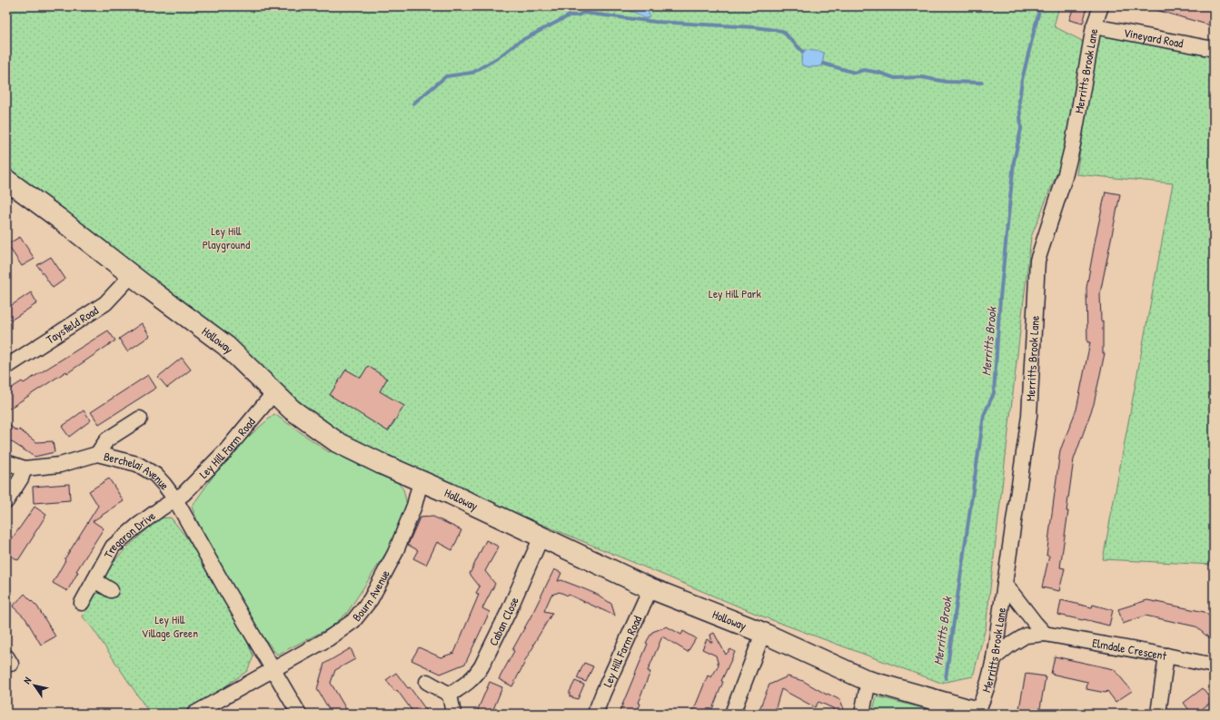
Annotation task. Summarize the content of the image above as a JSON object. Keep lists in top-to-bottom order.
{
  "streets": {
    "street": [
      "Vineyard Road",
      "Merritts Brook Lane",
      "Taysfield Road",
      "Holloway",
      "Ley Hill Farm Road",
      "Berchelai Avenue",
      "Tregaron Drive",
      "Bourn Avenue",
      "Caban Close",
      "Elmdale Crescent"
    ]
  },
  "crossings": [
    ["Vineyard Road", "Merritts Brook Lane"],
    ["Merritts Brook Lane", "Holloway"],
    ["Merritts Brook Lane", "Elmdale Crescent"],
    ["Taysfield Road", "Holloway"],
    ["Holloway", "Ley Hill Farm Road"],
    ["Holloway", "Bourn Avenue"],
    ["Holloway", "Caban Close"],
    ["Ley Hill Farm Road", "Berchelai Avenue"],
    ["Ley Hill Farm Road", "Tregaron Drive"],
    ["Berchelai Avenue", "Tregaron Drive"],
    ["Berchelai Avenue", "Bourn Avenue"]
  ],
  "water": ["Merritts Brook"],
  "parks": ["Ley Hill Playground", "Ley Hill Park", "Ley Hill Village Green"],
  "north": "top left"
}
